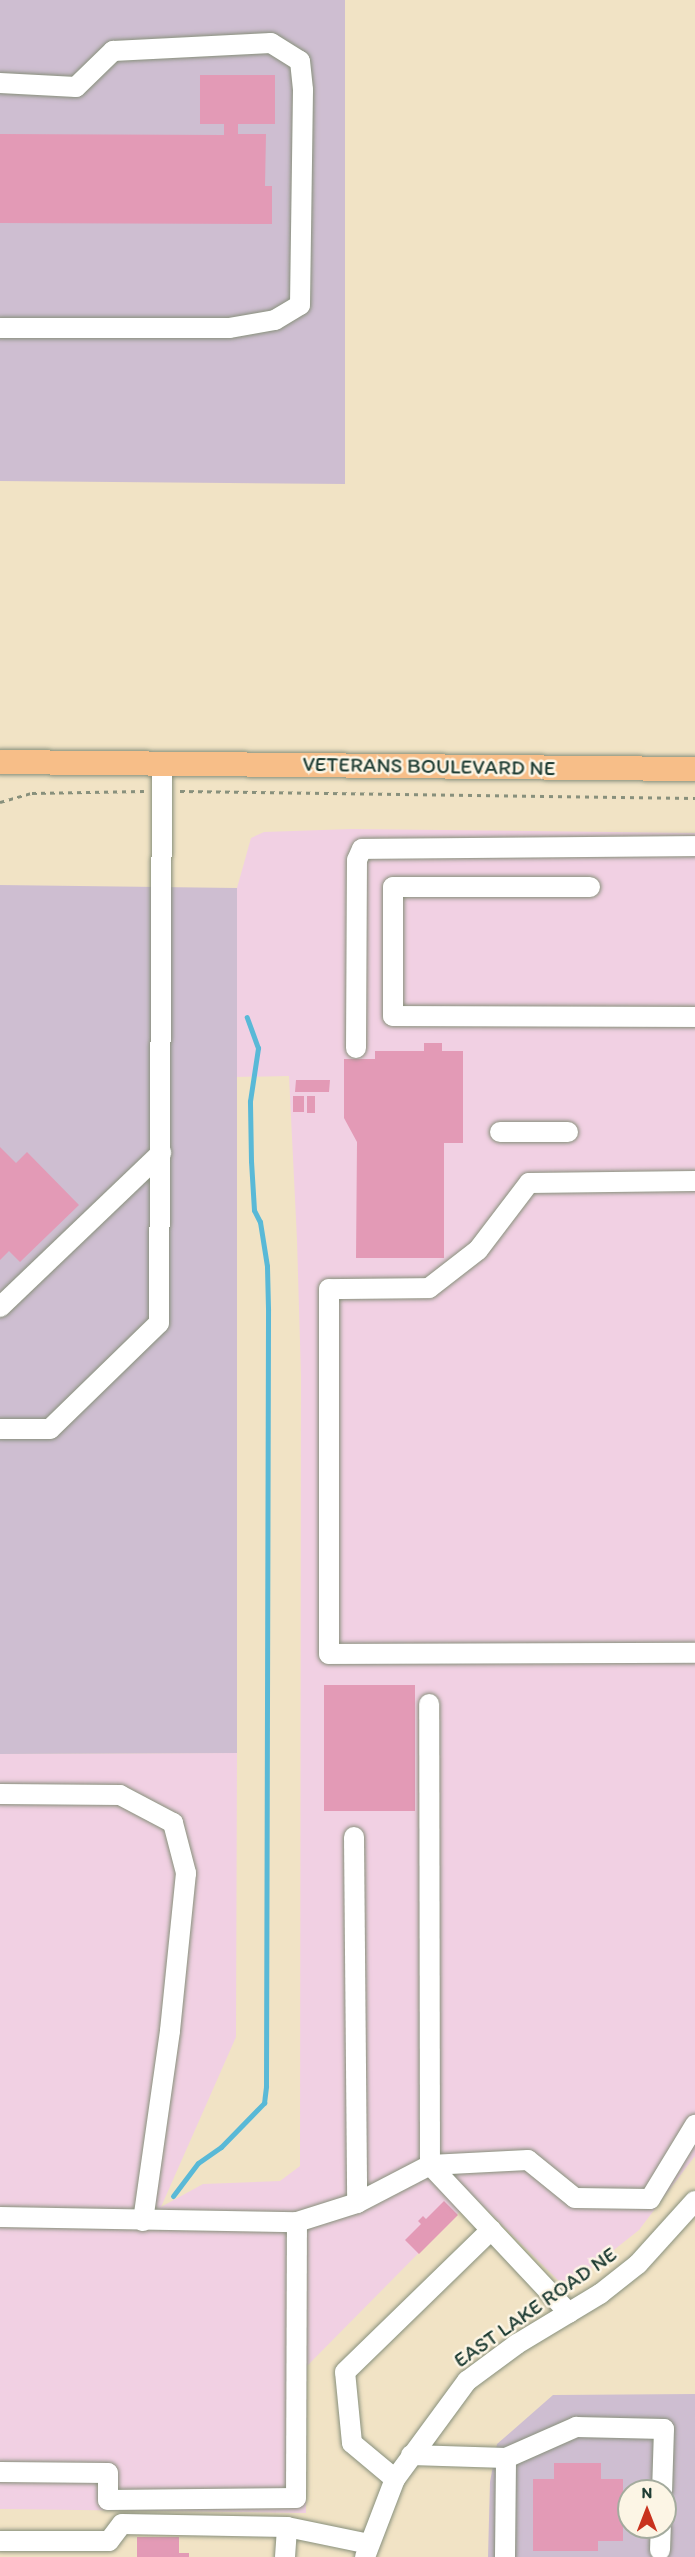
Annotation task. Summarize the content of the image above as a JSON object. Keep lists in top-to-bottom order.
{
  "streets": {
    "main road": ["VETERANS BOULEVARD NE"],
    "street": ["EAST LAKE ROAD NE"]
  },
  "north": "top"
}
